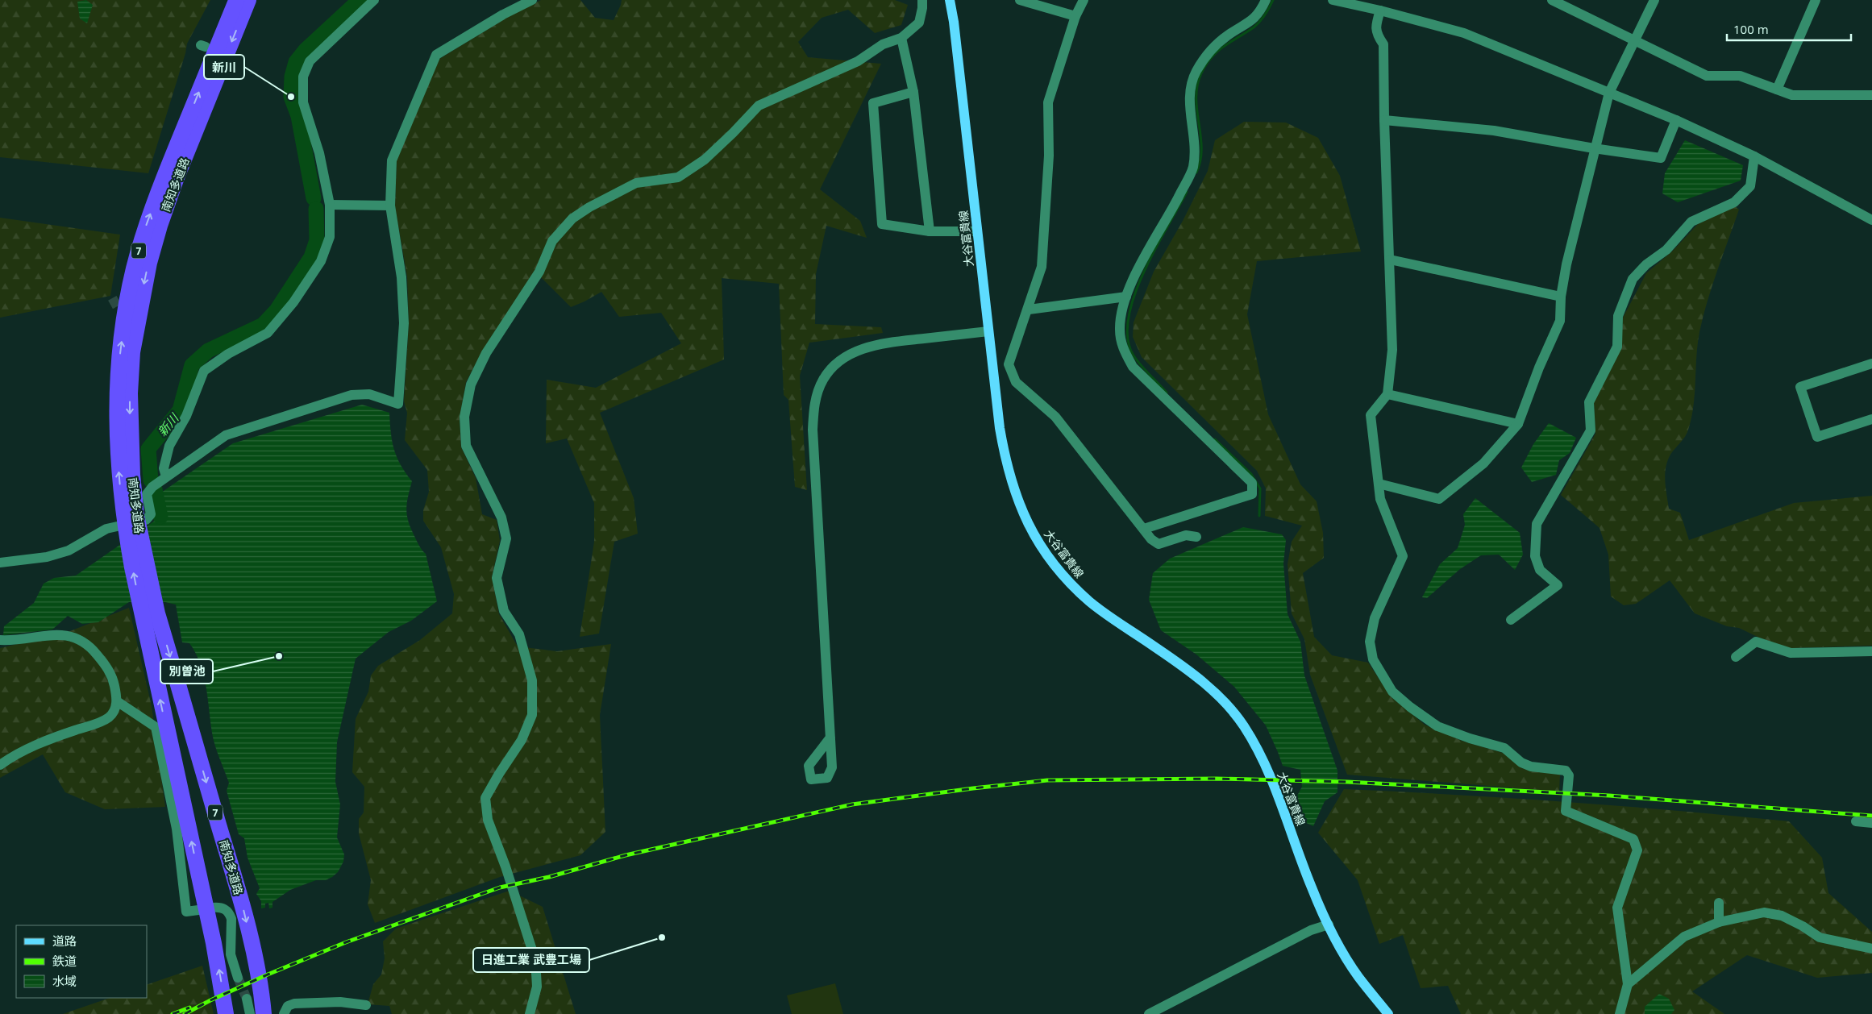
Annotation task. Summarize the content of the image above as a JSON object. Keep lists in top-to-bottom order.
{
  "streets": {
    "highway": ["南知多道路", "7"],
    "main road": ["大谷富貴線"]
  },
  "water": ["新川"],
  "places": ["新川", "別曽池", "日進工業 武豊工場"],
  "legend": ["道路", "鉄道", "水域"],
  "scale_bar": "100 m"
}
